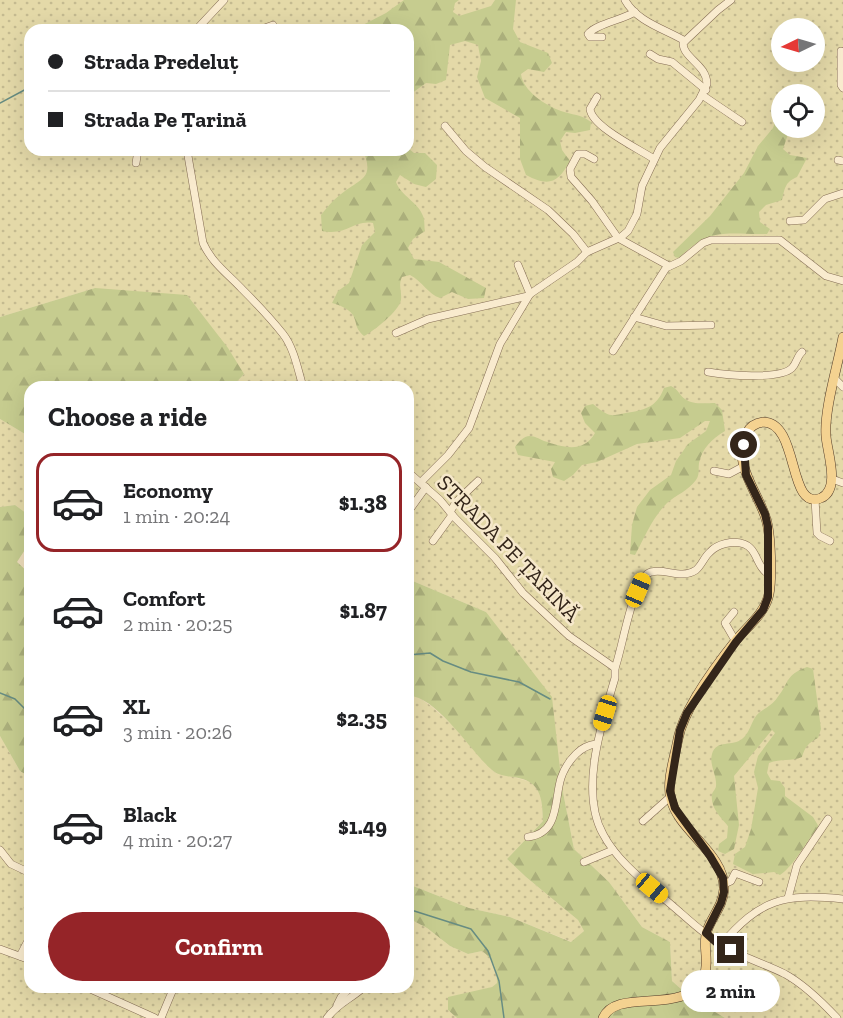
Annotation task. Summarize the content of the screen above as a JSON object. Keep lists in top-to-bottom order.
{
  "streets": {
    "street": ["STRADA PE ȚARINĂ"]
  },
  "north": "left",
  "page": {
    "banner": ["Strada Predeluț", "Strada Pe Țarină"],
    "heading": "Choose a ride",
    "list": [
      {
        "name": "Economy",
        "note": "1 min · 20:24",
        "value": "$1.38"
      },
      {
        "name": "Comfort",
        "note": "2 min · 20:25",
        "value": "$1.87"
      },
      {
        "name": "XL",
        "note": "3 min · 20:26",
        "value": "$2.35"
      },
      {
        "name": "Black",
        "note": "4 min · 20:27",
        "value": "$1.49"
      }
    ],
    "buttons": "Confirm",
    "bubble": "2 min"
  }
}
